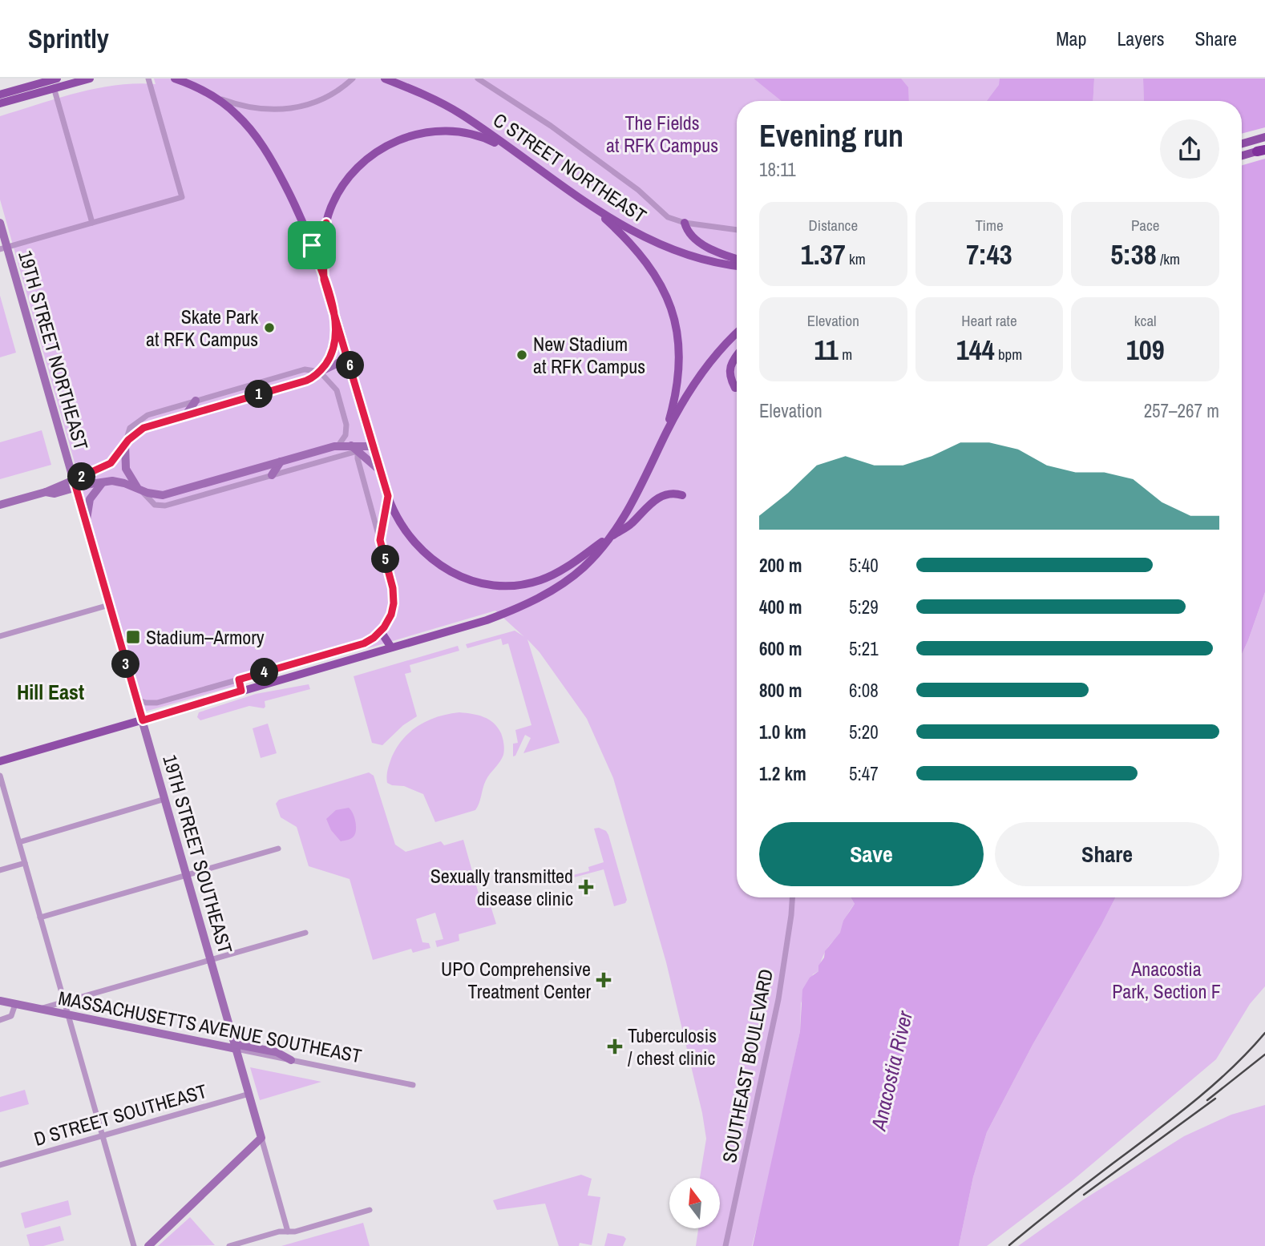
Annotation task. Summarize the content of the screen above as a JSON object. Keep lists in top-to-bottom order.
{
  "streets": {
    "main road": [
      "C STREET NORTHEAST",
      "19TH STREET NORTHEAST",
      "19TH STREET SOUTHEAST",
      "MASSACHUSETTS AVENUE SOUTHEAST"
    ],
    "street": ["SOUTHEAST BOULEVARD", "D STREET SOUTHEAST"]
  },
  "crossings": [
    ["19TH STREET NORTHEAST", "19TH STREET SOUTHEAST"],
    ["19TH STREET SOUTHEAST", "MASSACHUSETTS AVENUE SOUTHEAST"],
    ["19TH STREET SOUTHEAST", "D STREET SOUTHEAST"]
  ],
  "districts": ["Hill East"],
  "water": ["Anacostia River"],
  "parks": ["The Fields at RFK Campus", "Anacostia Park, Section F"],
  "places": {
    "other": ["Skate Park at RFK Campus", "New Stadium at RFK Campus"],
    "transit": ["Stadium–Armory"],
    "health": ["Sexually transmitted disease clinic", "UPO Comprehensive Treatment Center", "Tuberculosis / chest clinic"]
  },
  "north": "top",
  "page": {
    "header": "Sprintly",
    "nav": ["Map", "Layers", "Share"],
    "heading": ["Evening run", "18:11"],
    "stats": [
      ["Distance", "1.37 km"],
      ["Time", "7:43"],
      ["Pace", "5:38 /km"],
      ["Elevation", "11 m"],
      ["Heart rate", "144 bpm"],
      ["kcal", "109"]
    ],
    "pins": [
      "6",
      "1",
      "2",
      "5",
      "3",
      "4"
    ],
    "chart": ["Elevation", "257–267 m"],
    "list": [
      {
        "name": "200 m",
        "note": "5:40"
      },
      {
        "name": "400 m",
        "note": "5:29"
      },
      {
        "name": "600 m",
        "note": "5:21"
      },
      {
        "name": "800 m",
        "note": "6:08"
      },
      {
        "name": "1.0 km",
        "note": "5:20"
      },
      {
        "name": "1.2 km",
        "note": "5:47"
      }
    ],
    "buttons": ["Save", "Share"]
  }
}
